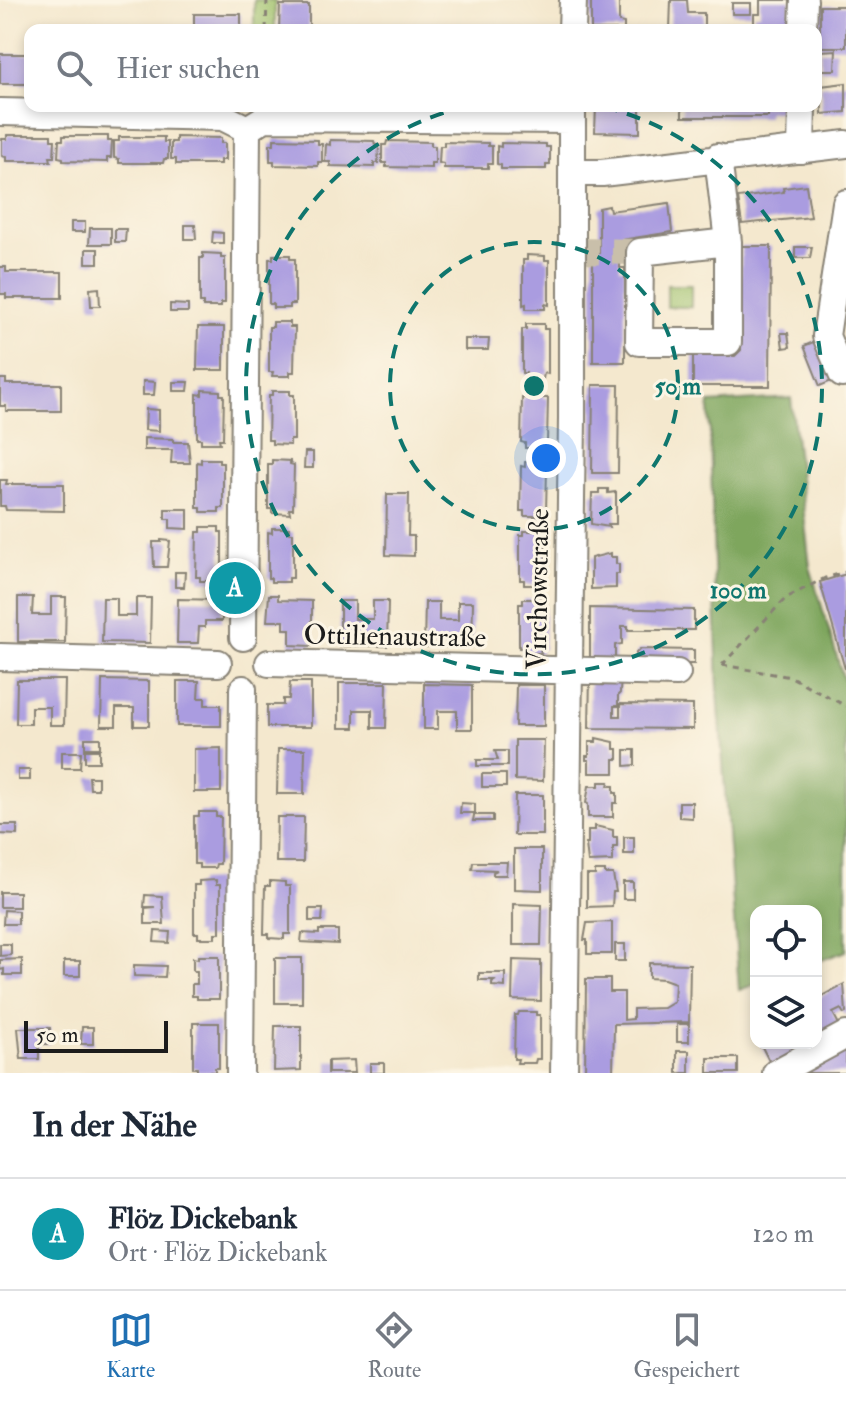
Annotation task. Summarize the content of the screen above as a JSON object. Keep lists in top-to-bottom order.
{
  "streets": {
    "street": ["Virchowstraße", "Ottilienaustraße"]
  },
  "crossings": [
    ["Virchowstraße", "Ottilienaustraße"]
  ],
  "scale_bar": "50 m",
  "page": {
    "search": "Hier suchen",
    "pins": "A",
    "scale": "50 m",
    "heading": "In der Nähe",
    "list": [
      {
        "mark": "A",
        "name": "Flöz Dickebank",
        "note": "Ort · Flöz Dickebank",
        "value": "120 m"
      }
    ],
    "nav": ["Karte", "Route", "Gespeichert"]
  },
  "rings": ["50 m", "100 m"]
}
